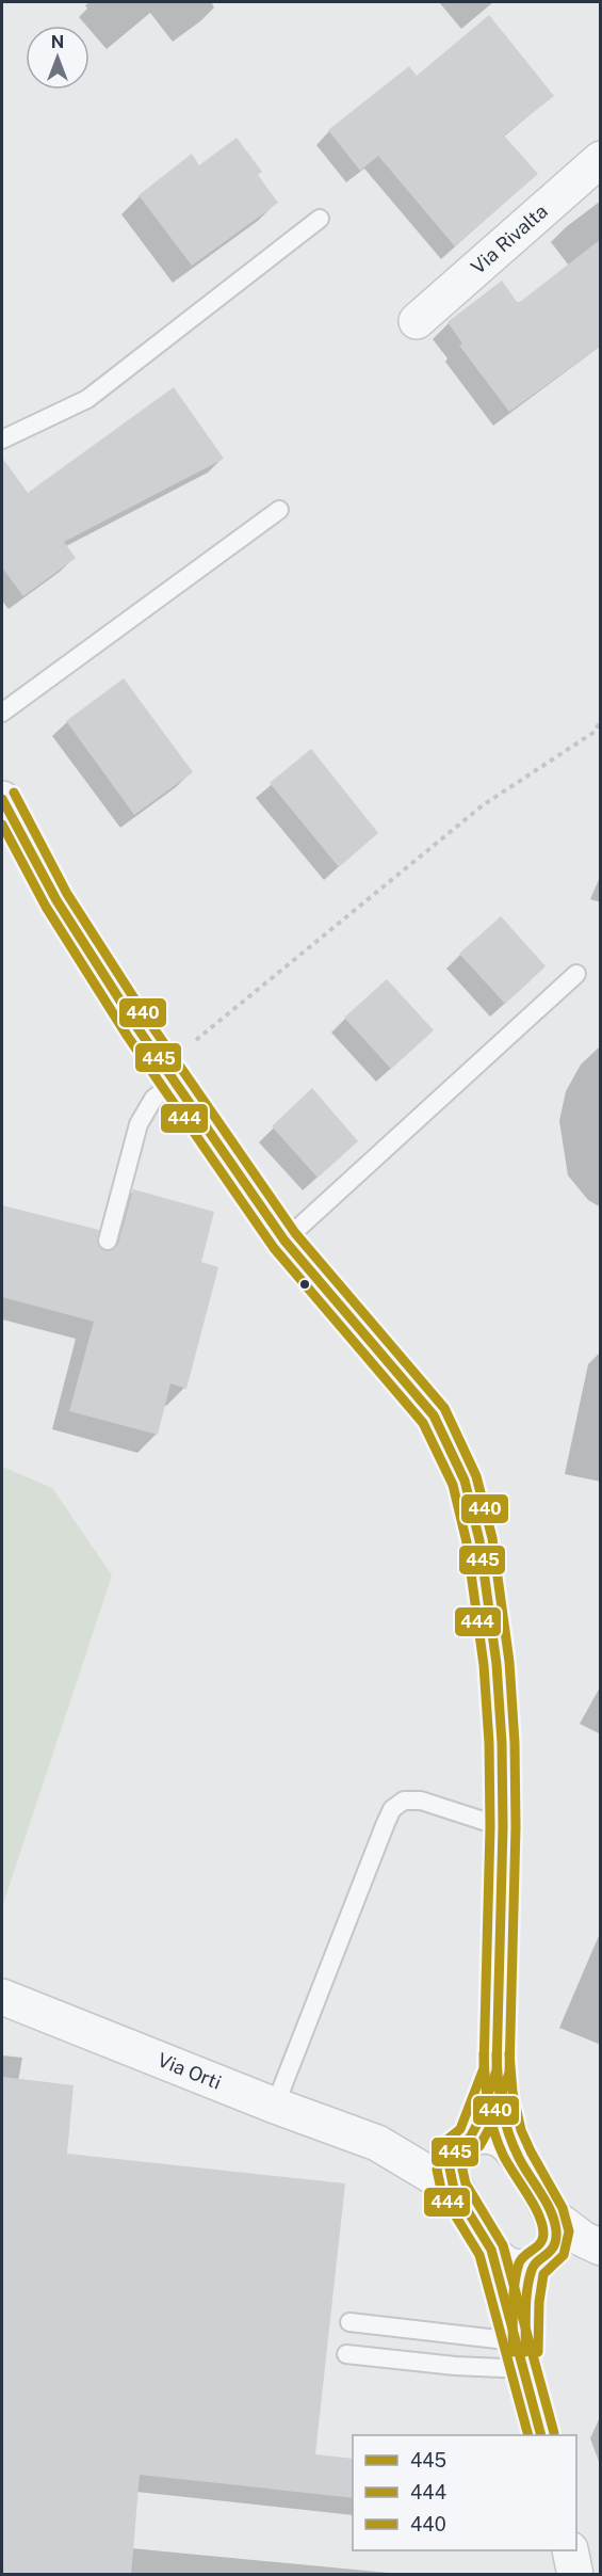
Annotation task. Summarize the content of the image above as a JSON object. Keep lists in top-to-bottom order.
{
  "streets": {
    "street": ["Via Rivalta", "Via Orti"]
  },
  "lines": ["transit line 440", "transit line 445", "transit line 444"],
  "legend": ["445", "444", "440"],
  "north": "top"
}
